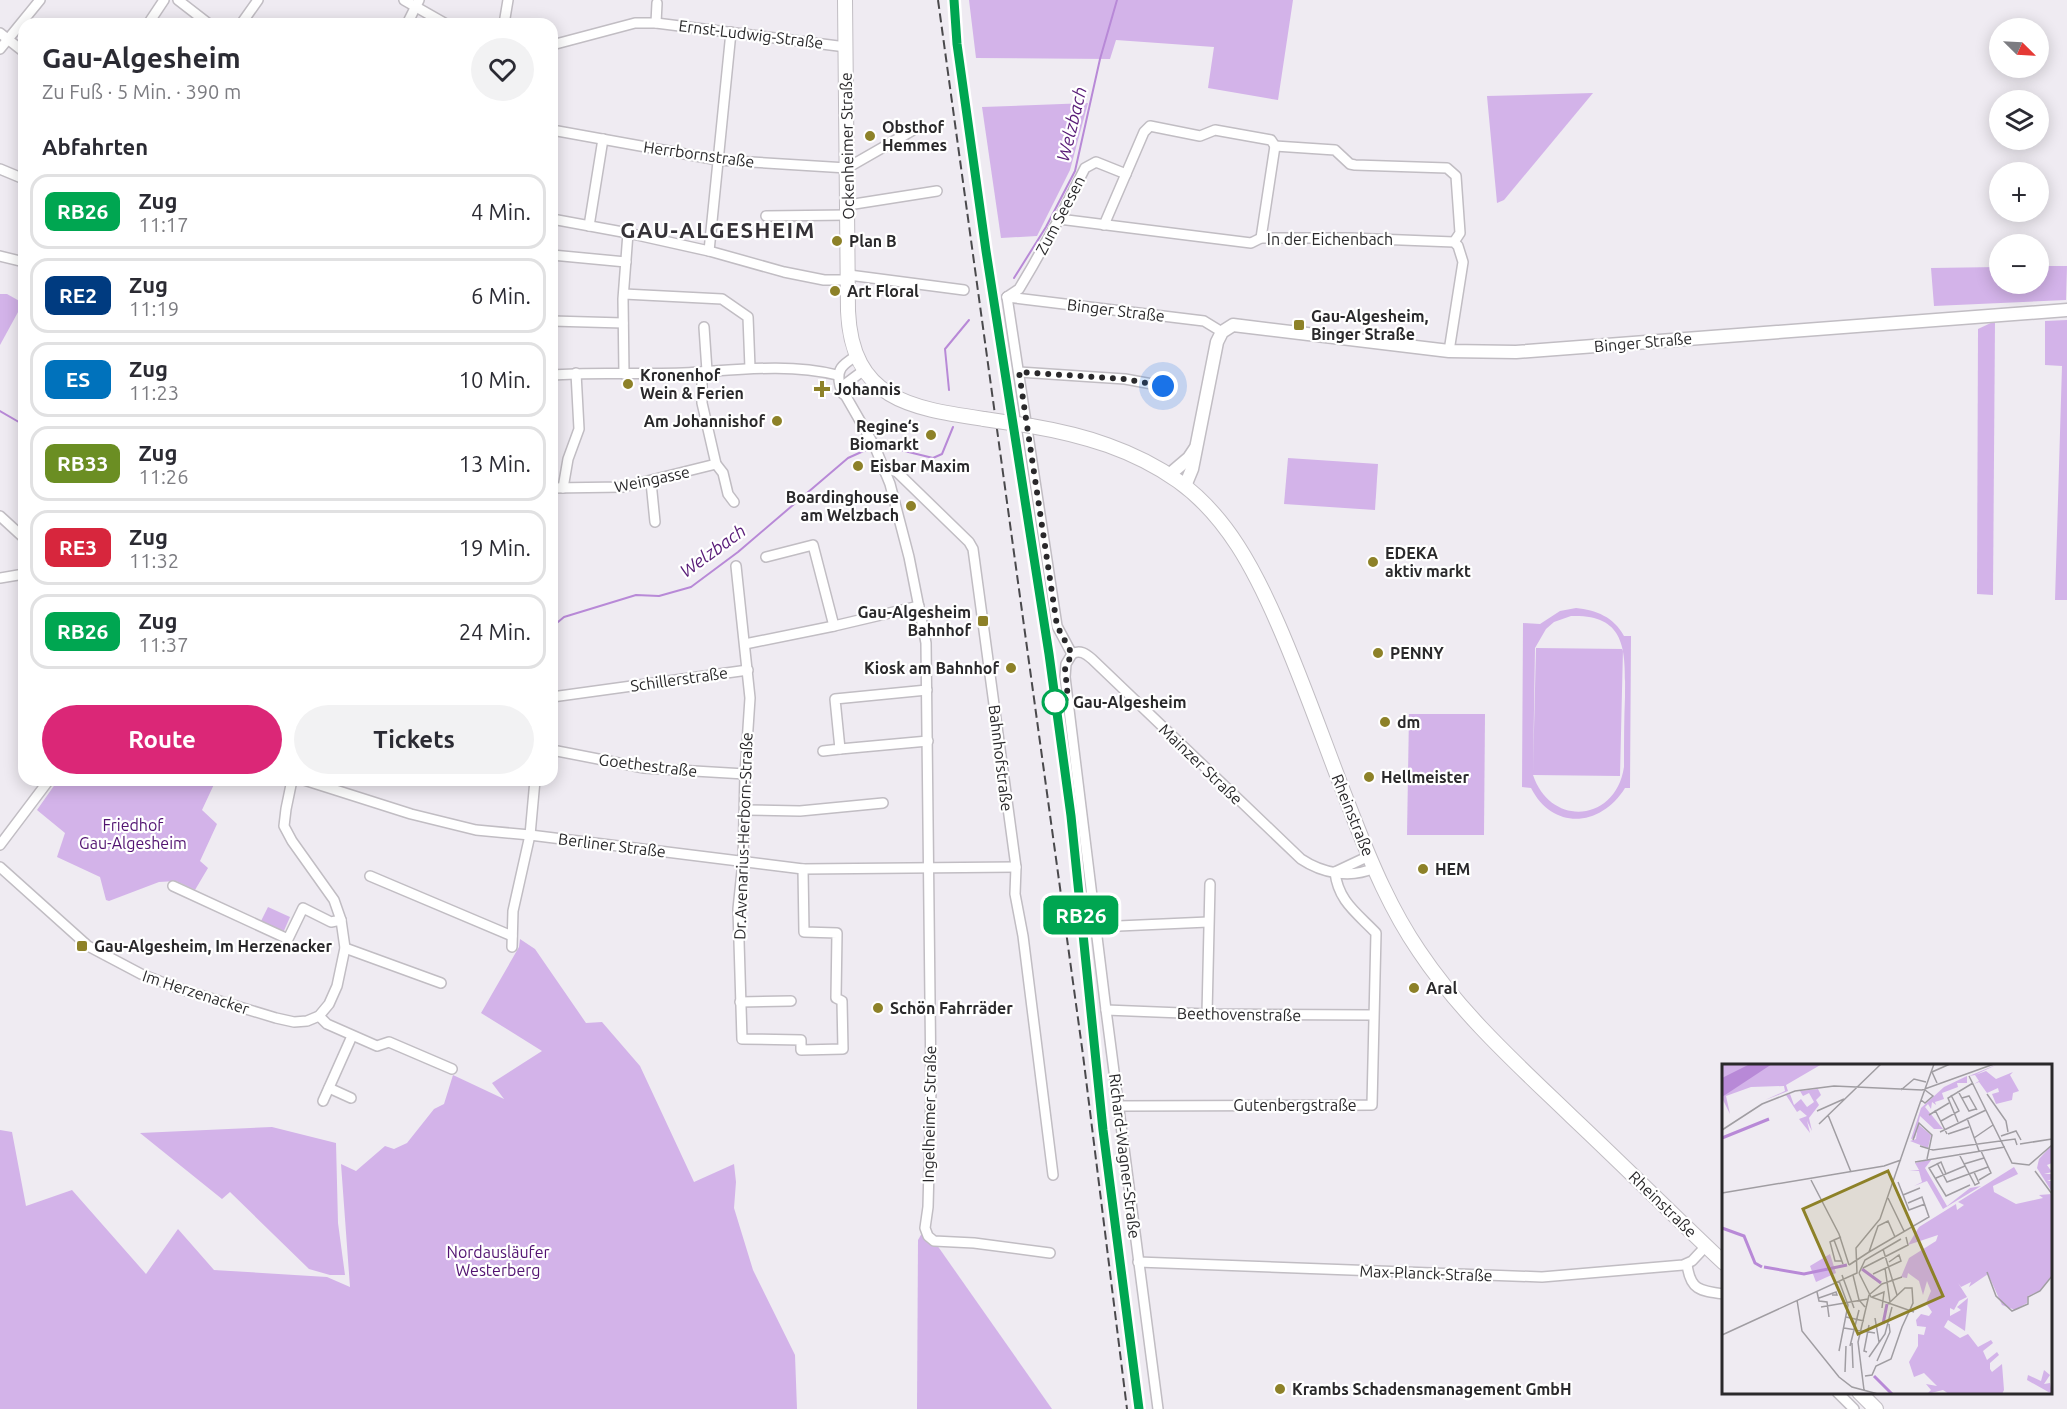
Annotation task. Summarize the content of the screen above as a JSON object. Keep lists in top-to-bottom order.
{
  "streets": {
    "main road": ["Ockenheimer Straße", "Rheinstraße"],
    "street": [
      "Ernst-Ludwig-Straße",
      "Herrbornstraße",
      "Zum Seesen",
      "In der Eichenbach",
      "Binger Straße",
      "Weingasse",
      "Schillerstraße",
      "Bahnhofstraße",
      "Mainzer Straße",
      "Goethestraße",
      "Dr.Avenarius-Herborn-Straße",
      "Berliner Straße",
      "Im Herzenacker",
      "Beethovenstraße",
      "Gutenbergstraße",
      "Ingelheimer Straße",
      "Richard-Wagner-Straße",
      "Max-Planck-Straße"
    ]
  },
  "crossings": [
    ["Ernst-Ludwig-Straße", "Ockenheimer Straße"],
    ["Ockenheimer Straße", "Herrbornstraße"],
    ["Ockenheimer Straße", "Rheinstraße"],
    ["Zum Seesen", "In der Eichenbach"],
    ["Zum Seesen", "Binger Straße"],
    ["Schillerstraße", "Dr.Avenarius-Herborn-Straße"],
    ["Bahnhofstraße", "Ingelheimer Straße"],
    ["Mainzer Straße", "Rheinstraße"],
    ["Mainzer Straße", "Gutenbergstraße"],
    ["Mainzer Straße", "Richard-Wagner-Straße"],
    ["Goethestraße", "Dr.Avenarius-Herborn-Straße"],
    ["Rheinstraße", "Max-Planck-Straße"],
    ["Dr.Avenarius-Herborn-Straße", "Berliner Straße"],
    ["Berliner Straße", "Ingelheimer Straße"],
    ["Beethovenstraße", "Gutenbergstraße"],
    ["Beethovenstraße", "Richard-Wagner-Straße"],
    ["Gutenbergstraße", "Richard-Wagner-Straße"],
    ["Richard-Wagner-Straße", "Max-Planck-Straße"]
  ],
  "districts": ["GAU-ALGESHEIM"],
  "water": ["Welzbach"],
  "parks": ["Friedhof Gau-Algesheim", "Nordausläufer Westerberg"],
  "places": {
    "other": [
      "Obsthof Hemmes",
      "Plan B",
      "Art Floral",
      "Kronenhof Wein & Ferien",
      "Am Johannishof",
      "Regine‘s Biomarkt",
      "Eisbar Maxim",
      "Boardinghouse am Welzbach",
      "EDEKA aktiv markt",
      "PENNY",
      "Kiosk am Bahnhof",
      "Gau-Algesheim",
      "dm",
      "Hellmeister",
      "HEM",
      "Aral",
      "Schön Fahrräder",
      "Krambs Schadensmanagement GmbH"
    ],
    "transit": ["Gau-Algesheim, Binger Straße", "Gau-Algesheim Bahnhof", "Gau-Algesheim, Im Herzenacker"],
    "health": ["Johannis"]
  },
  "north": "bottom right",
  "page": {
    "on_map": "RB26",
    "map_buttons": ["+", "−"],
    "heading": [
      ["Gau-Algesheim", "Zu Fuß · 5 Min. · 390 m"],
      "Abfahrten"
    ],
    "list": [
      {
        "mark": "RB26",
        "name": "Zug",
        "note": "11:17",
        "value": "4 Min."
      },
      {
        "mark": "RE2",
        "name": "Zug",
        "note": "11:19",
        "value": "6 Min."
      },
      {
        "mark": "ES",
        "name": "Zug",
        "note": "11:23",
        "value": "10 Min."
      },
      {
        "mark": "RB33",
        "name": "Zug",
        "note": "11:26",
        "value": "13 Min."
      },
      {
        "mark": "RE3",
        "name": "Zug",
        "note": "11:32",
        "value": "19 Min."
      },
      {
        "mark": "RB26",
        "name": "Zug",
        "note": "11:37",
        "value": "24 Min."
      }
    ],
    "buttons": ["Route", "Tickets"]
  }
}
